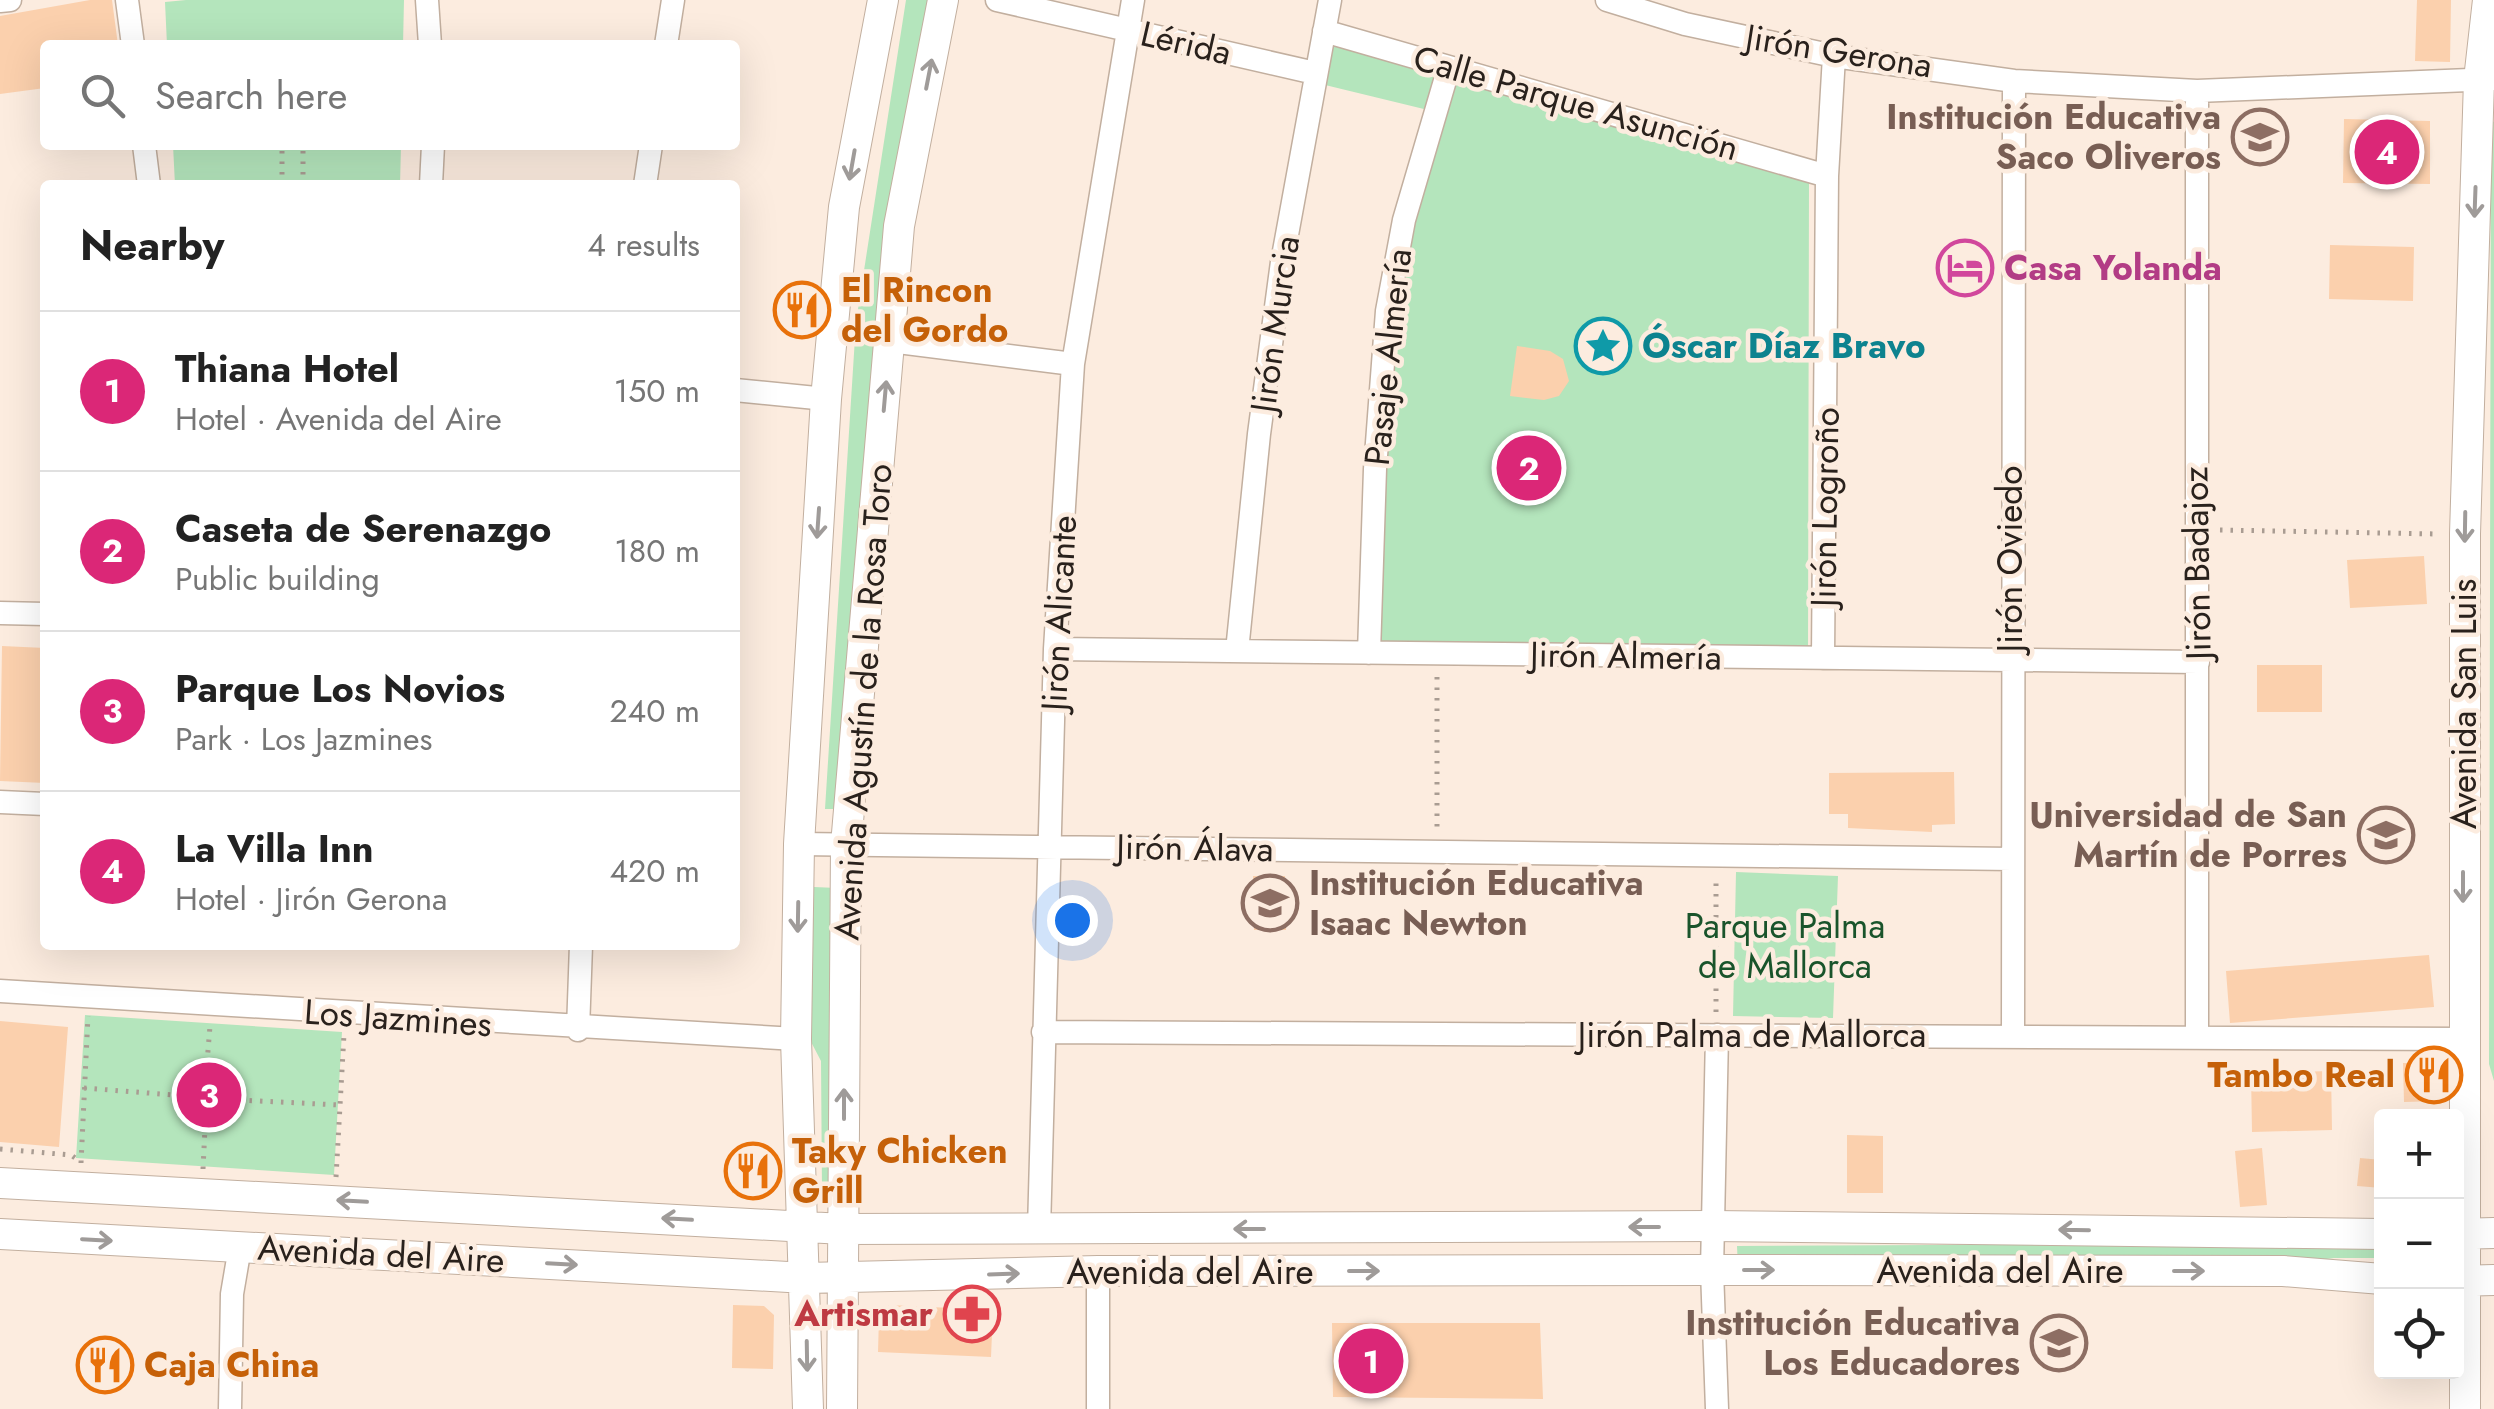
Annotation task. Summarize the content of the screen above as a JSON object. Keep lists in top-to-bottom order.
{
  "streets": {
    "main road": ["Avenida Agustín de la Rosa Toro", "Avenida San Luis", "Avenida del Aire"],
    "street": [
      "Lérida",
      "Jirón Gerona",
      "Calle Parque Asunción",
      "Jirón Murcia",
      "Pasaje Almería",
      "Jirón Logroño",
      "Jirón Oviedo",
      "Jirón Badajoz",
      "Jirón Alicante",
      "Jirón Almería",
      "Jirón Álava",
      "Los Jazmines",
      "Jirón Palma de Mallorca"
    ]
  },
  "crossings": [
    ["Lérida", "Jirón Murcia"],
    ["Lérida", "Jirón Alicante"],
    ["Jirón Gerona", "Jirón Logroño"],
    ["Jirón Gerona", "Jirón Oviedo"],
    ["Jirón Gerona", "Jirón Badajoz"],
    ["Jirón Gerona", "Avenida San Luis"],
    ["Calle Parque Asunción", "Jirón Murcia"],
    ["Calle Parque Asunción", "Pasaje Almería"],
    ["Calle Parque Asunción", "Jirón Logroño"],
    ["Jirón Murcia", "Jirón Almería"],
    ["Pasaje Almería", "Jirón Almería"],
    ["Jirón Logroño", "Jirón Almería"],
    ["Jirón Oviedo", "Jirón Almería"],
    ["Jirón Oviedo", "Jirón Álava"],
    ["Jirón Oviedo", "Jirón Palma de Mallorca"],
    ["Jirón Badajoz", "Jirón Almería"],
    ["Jirón Badajoz", "Jirón Palma de Mallorca"],
    ["Jirón Alicante", "Jirón Almería"],
    ["Jirón Alicante", "Jirón Álava"],
    ["Jirón Alicante", "Jirón Palma de Mallorca"],
    ["Jirón Alicante", "Avenida del Aire"],
    ["Avenida Agustín de la Rosa Toro", "Jirón Álava"],
    ["Avenida Agustín de la Rosa Toro", "Los Jazmines"],
    ["Avenida Agustín de la Rosa Toro", "Avenida del Aire"],
    ["Avenida San Luis", "Jirón Palma de Mallorca"]
  ],
  "one_way": ["Avenida San Luis"],
  "parks": ["Parque Palma de Mallorca"],
  "places": {
    "school or university": [
      "Institución Educativa Saco Oliveros",
      "Universidad de San Martín de Porres",
      "Institución Educativa Isaac Newton",
      "Institución Educativa Los Educadores"
    ],
    "hotel": ["Casa Yolanda"],
    "restaurant": [
      "El Rincon del Gordo",
      "Tambo Real",
      "Taky Chicken Grill",
      "Caja China"
    ],
    "place": ["Óscar Díaz Bravo"],
    "pharmacy": ["Artismar"]
  },
  "page": {
    "search": "Search here",
    "pins": [
      "4",
      "2",
      "3",
      "1"
    ],
    "heading": ["Nearby", "4 results"],
    "list": [
      {
        "mark": "1",
        "name": "Thiana Hotel",
        "note": "Hotel · Avenida del Aire",
        "value": "150 m"
      },
      {
        "mark": "2",
        "name": "Caseta de Serenazgo",
        "note": "Public building",
        "value": "180 m"
      },
      {
        "mark": "3",
        "name": "Parque Los Novios",
        "note": "Park · Los Jazmines",
        "value": "240 m"
      },
      {
        "mark": "4",
        "name": "La Villa Inn",
        "note": "Hotel · Jirón Gerona",
        "value": "420 m"
      }
    ],
    "map_buttons": ["+", "−"]
  }
}
